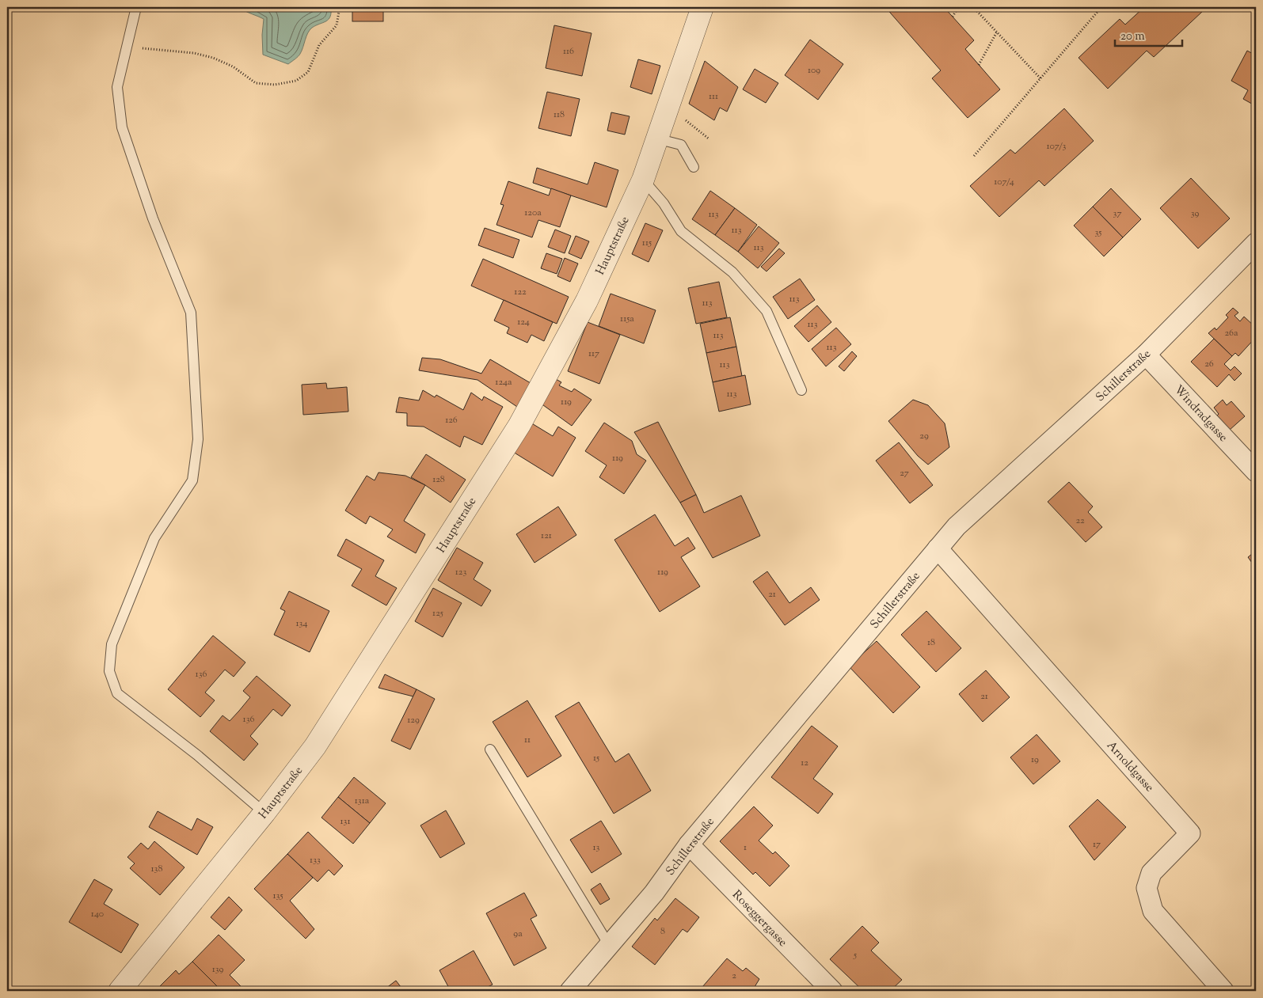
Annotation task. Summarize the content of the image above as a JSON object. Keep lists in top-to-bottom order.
{
  "streets": {
    "street": [
      "Hauptstraße",
      "Schillerstraße",
      "Windradgasse",
      "Arnoldgasse",
      "Roseggergasse"
    ]
  },
  "crossings": [
    ["Schillerstraße", "Windradgasse"],
    ["Schillerstraße", "Arnoldgasse"],
    ["Schillerstraße", "Roseggergasse"]
  ],
  "house_numbers": [
    "116",
    "109",
    "111",
    "118",
    "107/3",
    "107/4",
    "120a",
    "37",
    "39",
    "113",
    "113",
    "35",
    "115",
    "113",
    "122",
    "113",
    "113",
    "115a",
    "124",
    "113",
    "26a",
    "113",
    "113",
    "117",
    "26",
    "113",
    "124a",
    "113",
    "119",
    "126",
    "29",
    "119",
    "27",
    "128",
    "22",
    "121",
    "123",
    "119",
    "21",
    "125",
    "134",
    "18",
    "136",
    "21",
    "136",
    "129",
    "11",
    "15",
    "19",
    "12",
    "131a",
    "131",
    "17",
    "13",
    "1",
    "133",
    "138",
    "135",
    "140",
    "8",
    "9a",
    "5",
    "139",
    "2"
  ],
  "scale_bar": "20 m"
}
